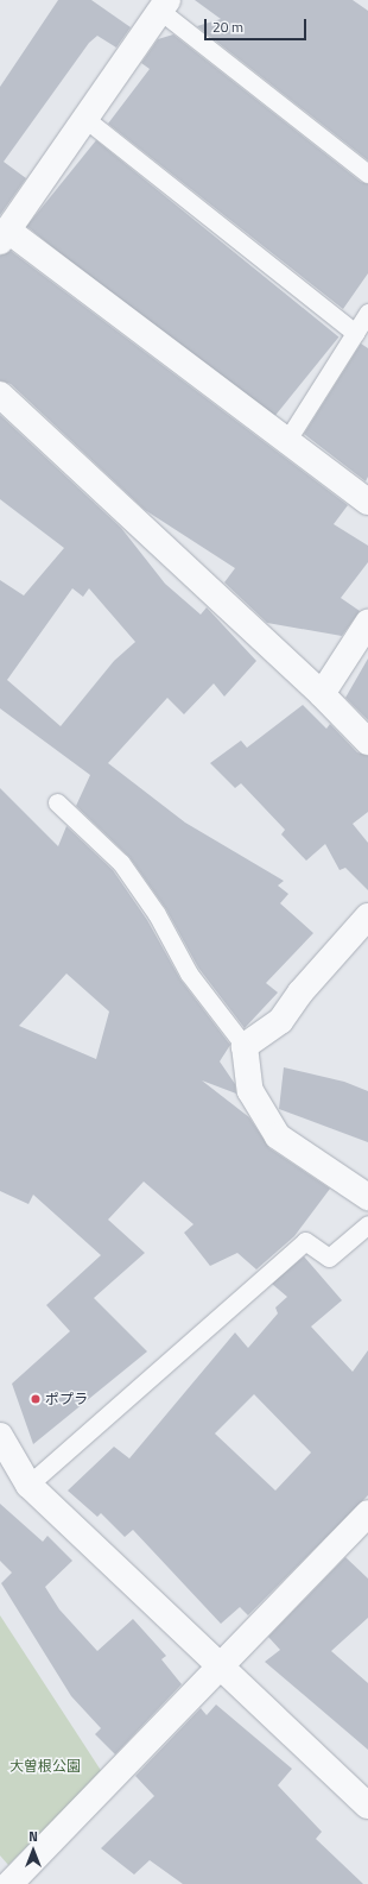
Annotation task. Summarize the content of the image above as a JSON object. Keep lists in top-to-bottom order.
{
  "parks": ["大曽根公園"],
  "places": ["ポプラ"],
  "scale_bar": "20 m",
  "north": "top"
}
